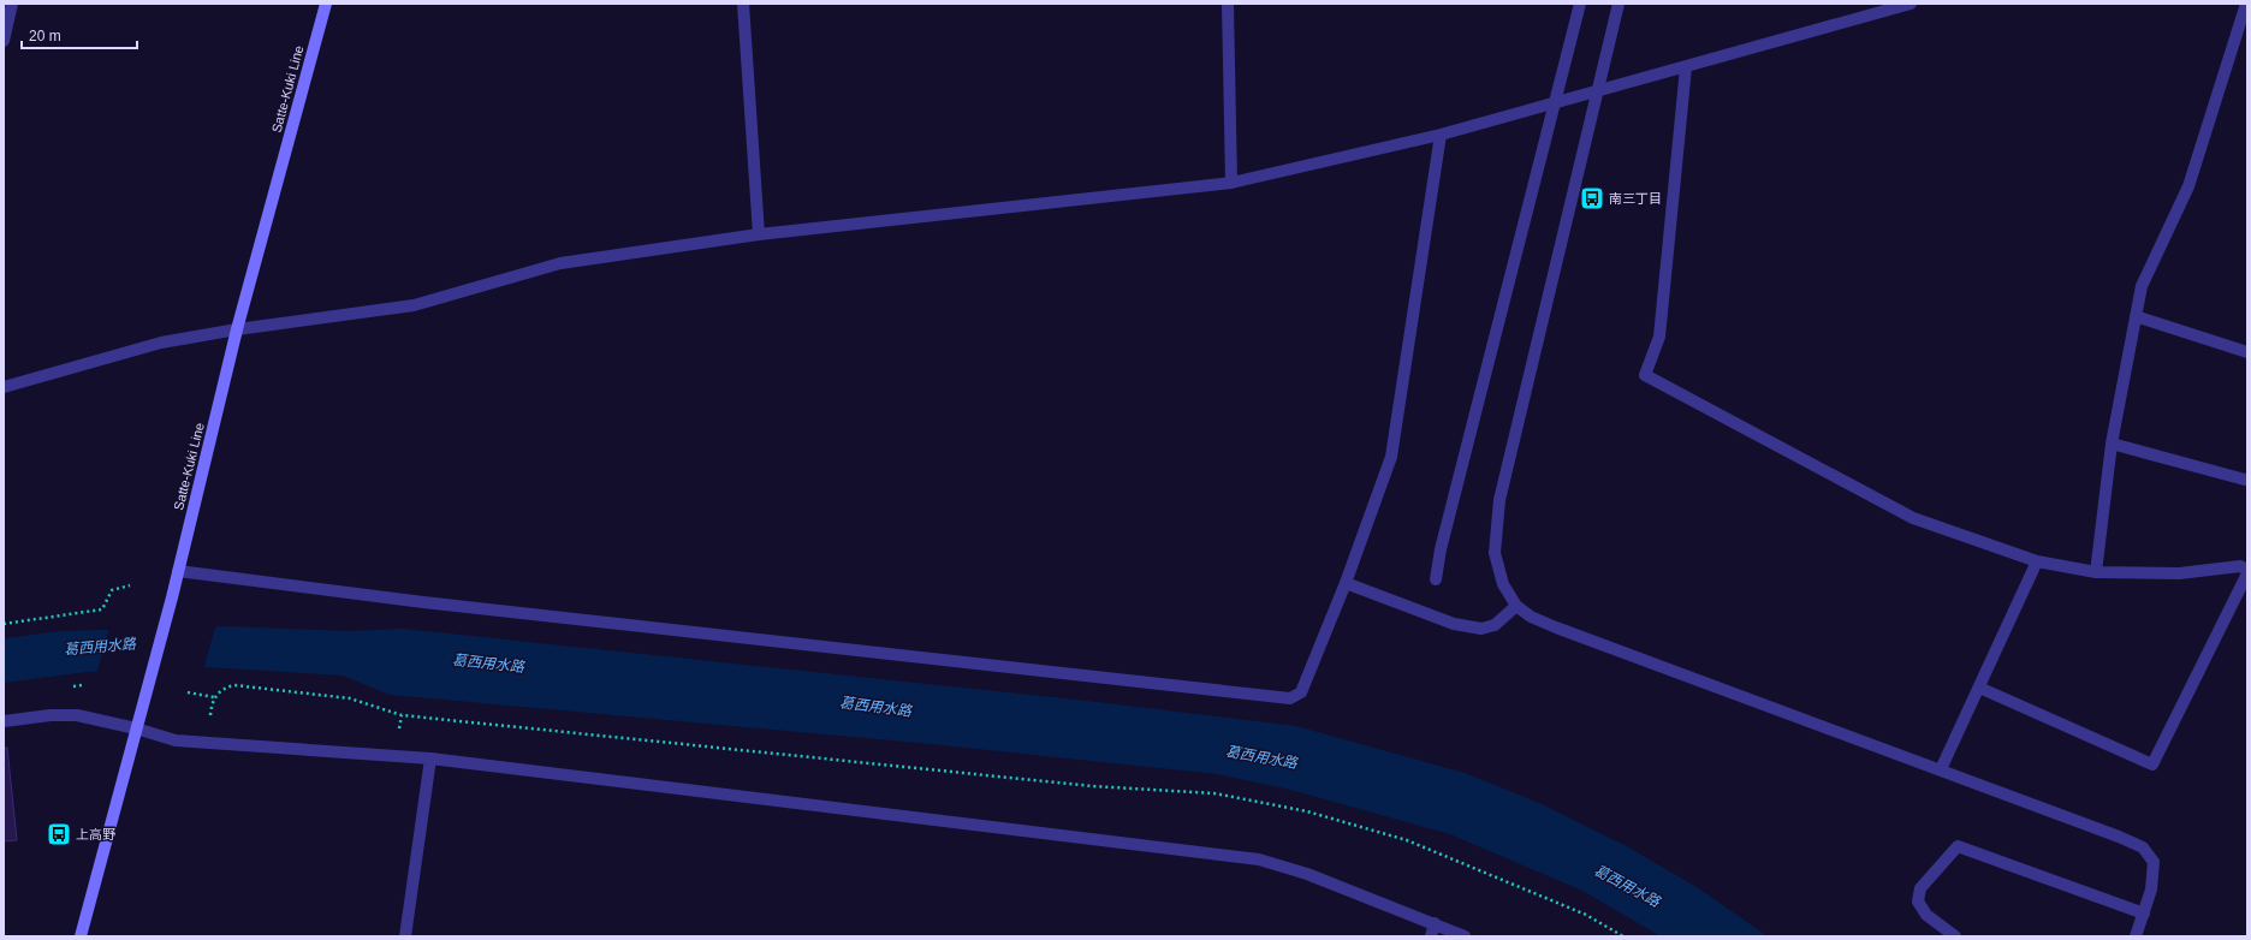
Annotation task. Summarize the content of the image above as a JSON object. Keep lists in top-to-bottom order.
{
  "streets": {
    "main road": ["Satte-Kuki Line"]
  },
  "water": ["葛西用水路"],
  "places": {
    "bus stop": ["南三丁目", "上高野"]
  },
  "scale_bar": "20 m"
}
